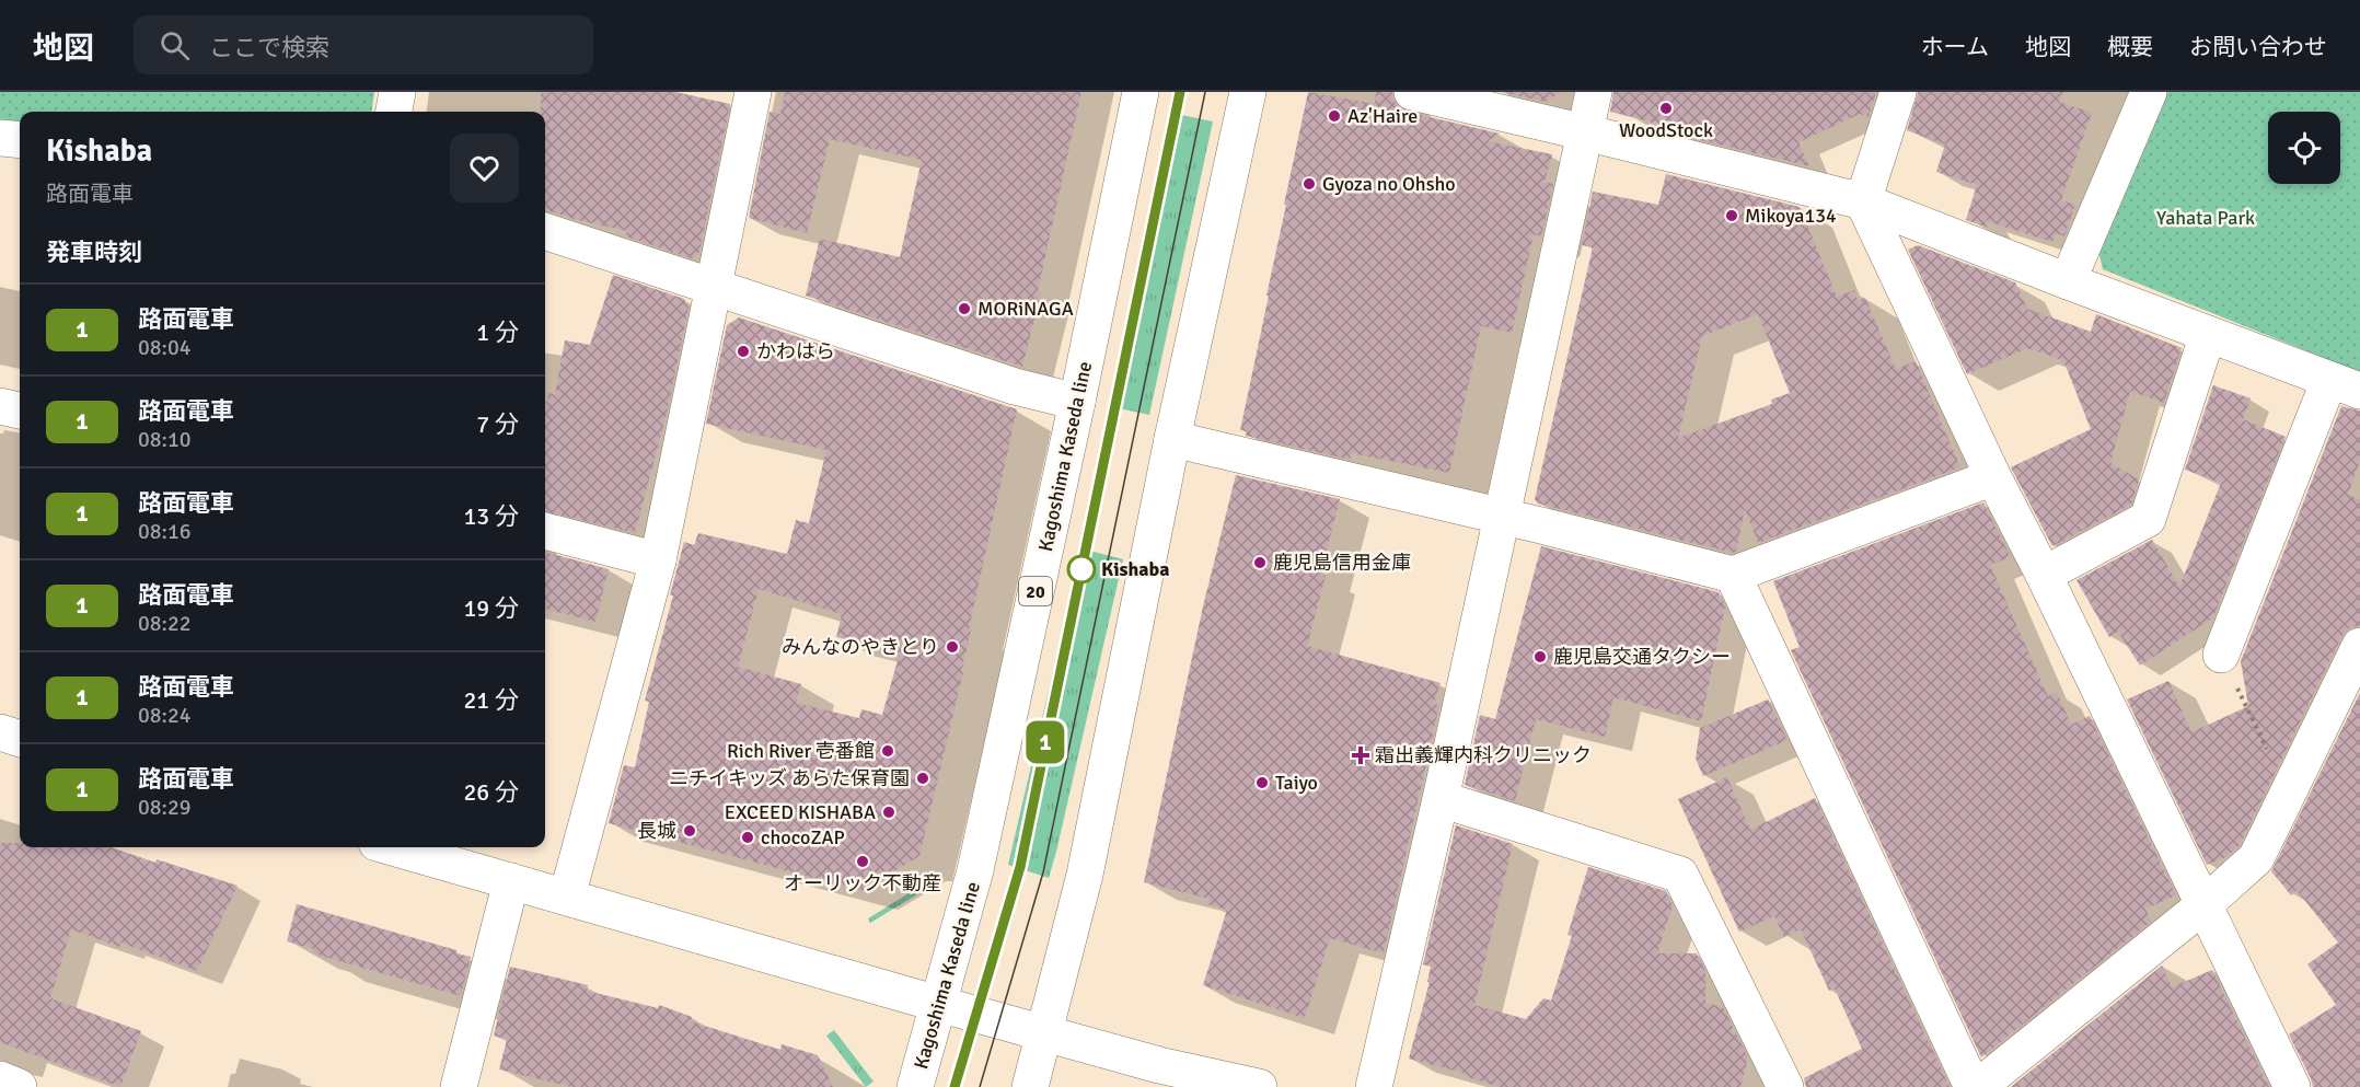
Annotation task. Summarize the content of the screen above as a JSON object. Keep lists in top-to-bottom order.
{
  "streets": {
    "street": ["Kagoshima Kaseda line", "20"]
  },
  "parks": ["Yahata Park"],
  "places": {
    "other": [
      "WoodStock",
      "Az'Haire",
      "Gyoza no Ohsho",
      "Mikoya134",
      "MORiNAGA",
      "かわはら",
      "鹿児島信用金庫",
      "Kishaba",
      "みんなのやきとり",
      "鹿児島交通タクシー",
      "Rich River 壱番館",
      "ニチイキッズ あらた保育園",
      "Taiyo",
      "EXCEED KISHABA",
      "長城",
      "chocoZAP",
      "オーリック不動産"
    ],
    "health": ["霜出義輝内科クリニック"]
  },
  "lines": ["tram line 1"],
  "page": {
    "header": "地図",
    "search": "ここで検索",
    "nav": [
      "ホーム",
      "地図",
      "概要",
      "お問い合わせ"
    ],
    "on_map": "1",
    "heading": [
      ["Kishaba", "路面電車"],
      "発車時刻"
    ],
    "list": [
      {
        "mark": "1",
        "name": "路面電車",
        "note": "08:04",
        "value": "1 分"
      },
      {
        "mark": "1",
        "name": "路面電車",
        "note": "08:10",
        "value": "7 分"
      },
      {
        "mark": "1",
        "name": "路面電車",
        "note": "08:16",
        "value": "13 分"
      },
      {
        "mark": "1",
        "name": "路面電車",
        "note": "08:22",
        "value": "19 分"
      },
      {
        "mark": "1",
        "name": "路面電車",
        "note": "08:24",
        "value": "21 分"
      },
      {
        "mark": "1",
        "name": "路面電車",
        "note": "08:29",
        "value": "26 分"
      }
    ]
  }
}
